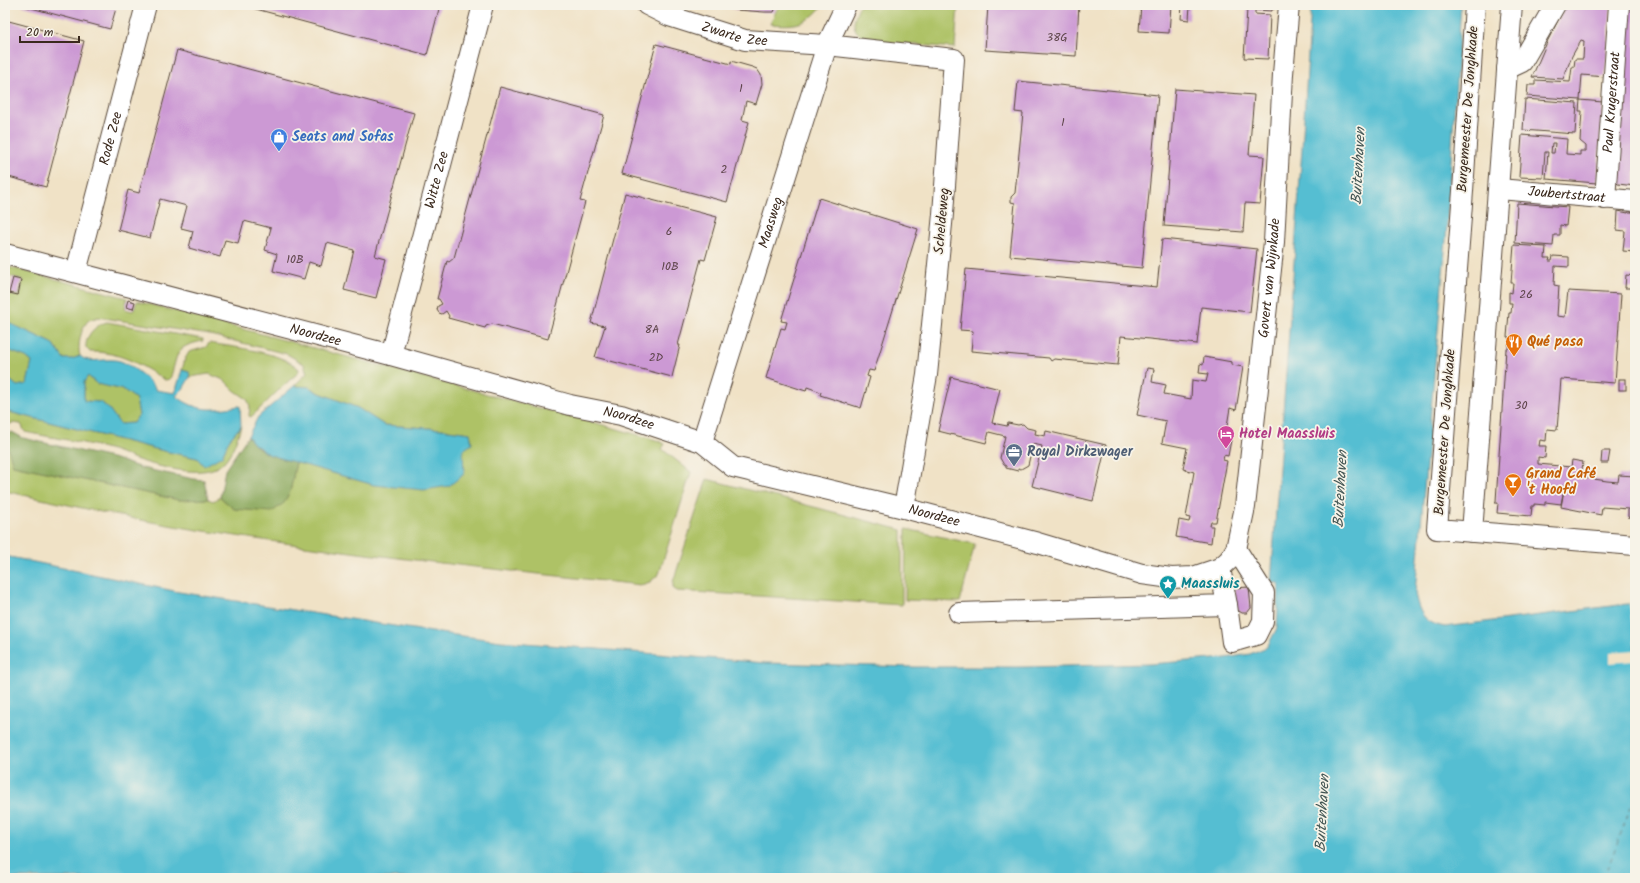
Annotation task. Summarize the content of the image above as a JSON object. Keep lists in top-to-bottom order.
{
  "streets": {
    "street": [
      "Zwarte Zee",
      "Paul Krugerstraat",
      "Burgemeester De Jonghkade",
      "Rode Zee",
      "Witte Zee",
      "Joubertstraat",
      "Scheldeweg",
      "Maasweg",
      "Govert van Wijnkade",
      "Noordzee"
    ]
  },
  "crossings": [
    ["Zwarte Zee", "Scheldeweg"],
    ["Zwarte Zee", "Maasweg"],
    ["Paul Krugerstraat", "Joubertstraat"],
    ["Rode Zee", "Noordzee"],
    ["Witte Zee", "Noordzee"],
    ["Scheldeweg", "Maasweg"],
    ["Scheldeweg", "Noordzee"],
    ["Maasweg", "Noordzee"],
    ["Govert van Wijnkade", "Noordzee"]
  ],
  "water": ["Buitenhaven"],
  "places": {
    "shop": ["Seats and Sofas"],
    "restaurant": ["Qué pasa"],
    "hotel": ["Hotel Maassluis"],
    "office": ["Royal Dirkzwager"],
    "bar": ["Grand Café 't Hoofd"],
    "place": ["Maassluis"]
  },
  "house_numbers": [
    "38G",
    "1",
    "1",
    "2",
    "6",
    "10B",
    "10B",
    "26",
    "8A",
    "2D",
    "30"
  ],
  "scale_bar": "20 m"
}
